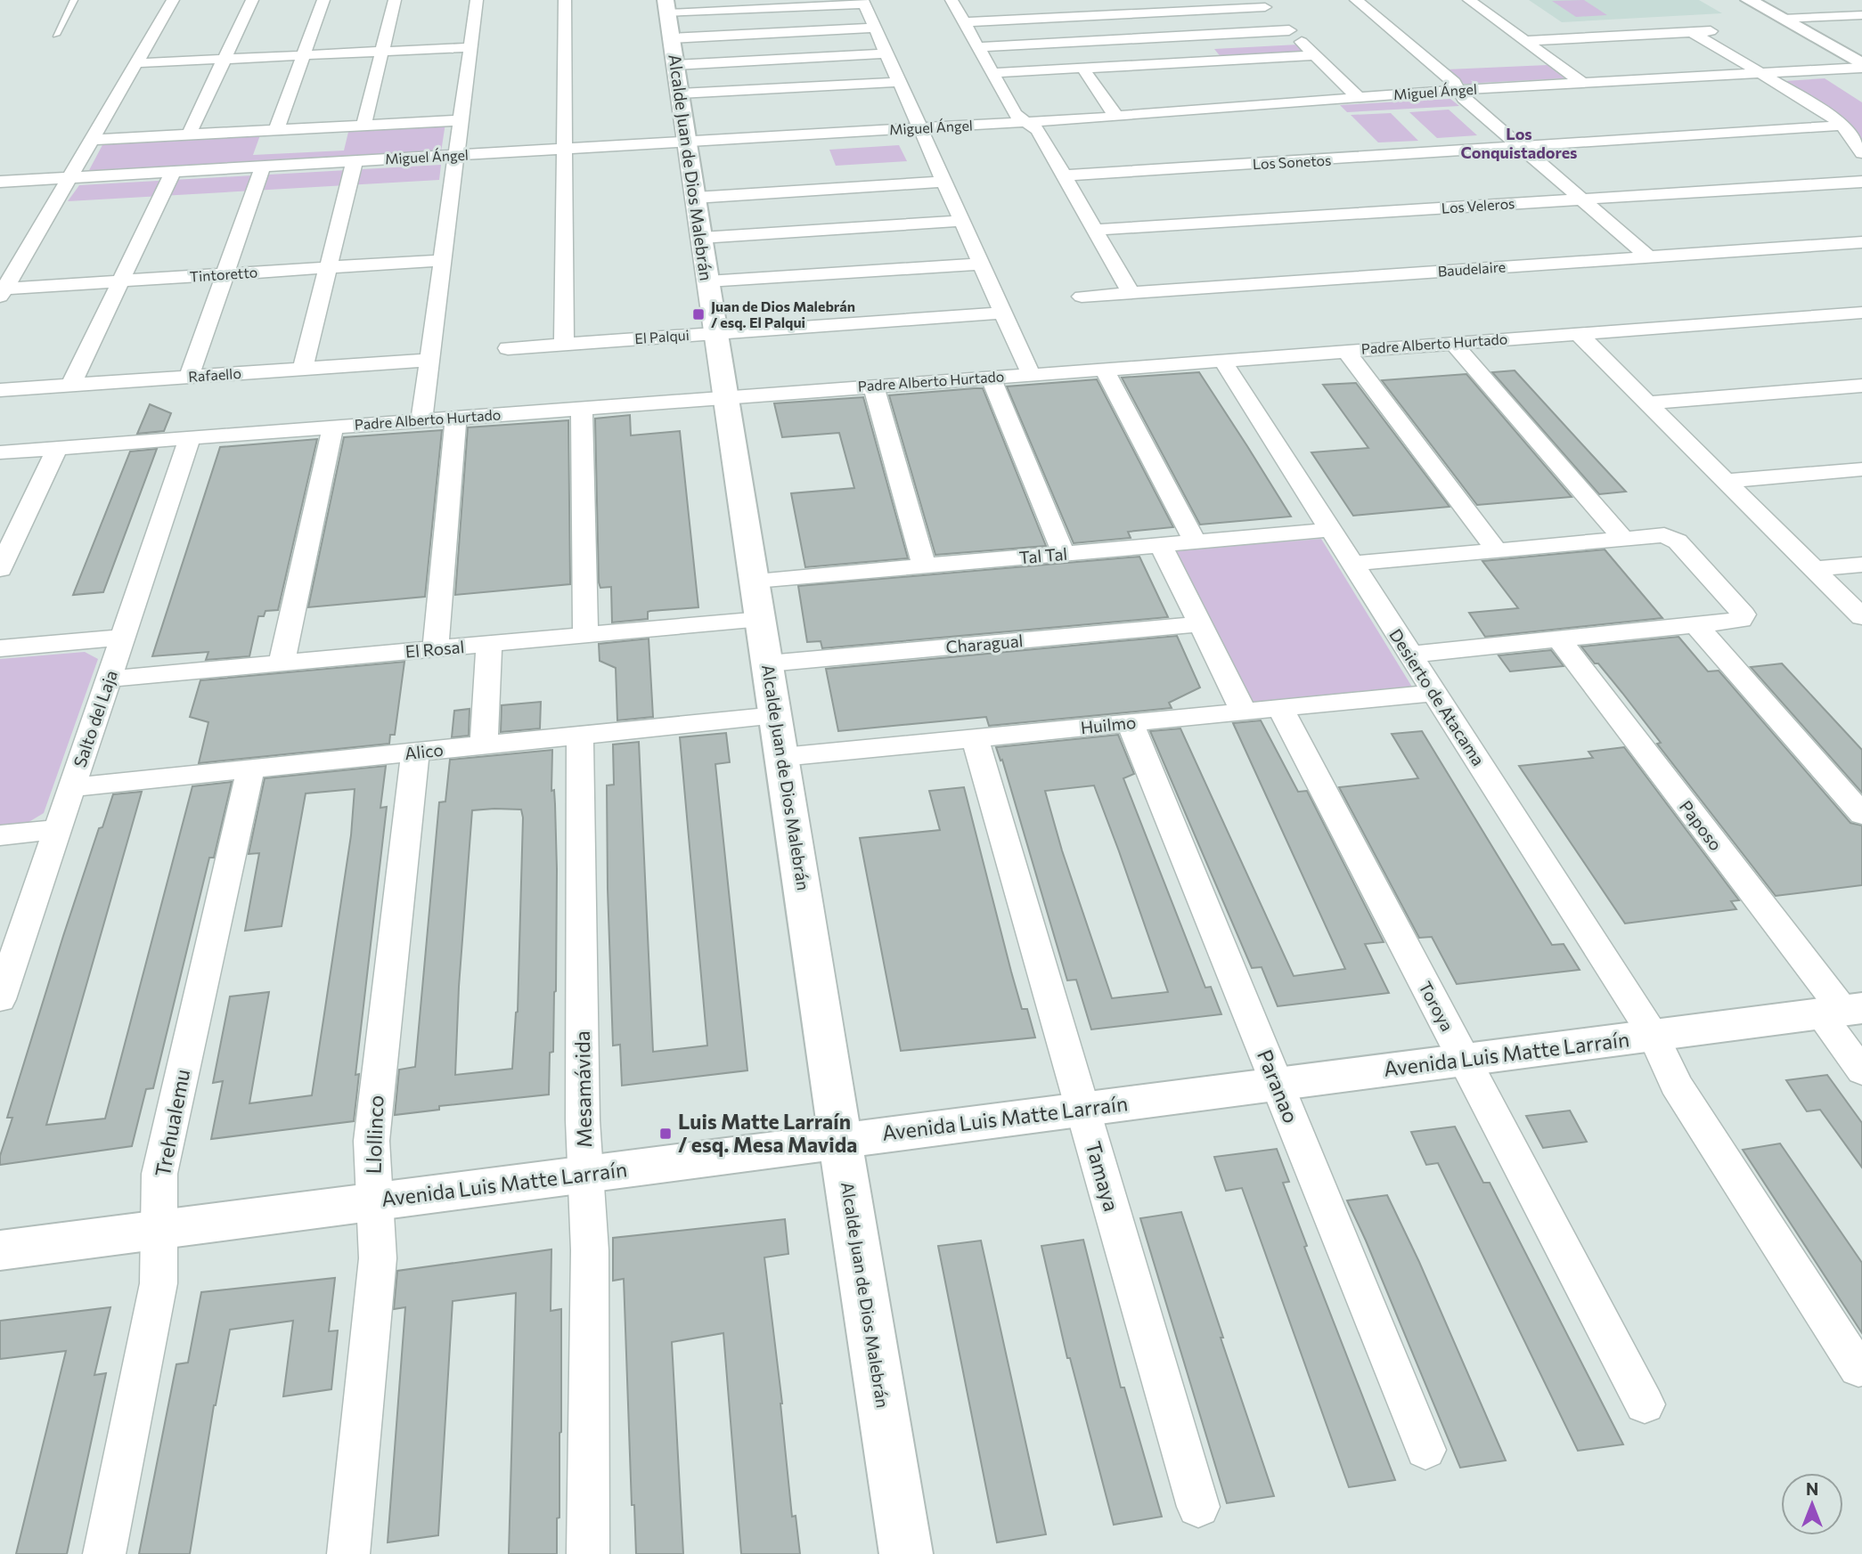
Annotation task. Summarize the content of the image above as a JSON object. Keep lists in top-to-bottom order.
{
  "streets": {
    "street": [
      "Miguel Ángel",
      "Los Sonetos",
      "Alcalde Juan de Dios Malebrán",
      "Los Veleros",
      "Baudelaire",
      "Tintoretto",
      "El Palqui",
      "Padre Alberto Hurtado",
      "Rafaello",
      "Tal Tal",
      "Charagual",
      "El Rosal",
      "Desierto de Atacama",
      "Salto del Laja",
      "Huilmo",
      "Alico",
      "Paposo",
      "Toroya",
      "Avenida Luis Matte Larraín",
      "Paranao",
      "Mesamávida",
      "Trehualemu",
      "Llollinco",
      "Tamaya"
    ]
  },
  "crossings": [
    ["Miguel Ángel", "Alcalde Juan de Dios Malebrán"],
    ["Alcalde Juan de Dios Malebrán", "El Palqui"],
    ["Alcalde Juan de Dios Malebrán", "Padre Alberto Hurtado"],
    ["Alcalde Juan de Dios Malebrán", "Tal Tal"],
    ["Alcalde Juan de Dios Malebrán", "Charagual"],
    ["Alcalde Juan de Dios Malebrán", "El Rosal"],
    ["Alcalde Juan de Dios Malebrán", "Huilmo"],
    ["Alcalde Juan de Dios Malebrán", "Alico"],
    ["Alcalde Juan de Dios Malebrán", "Avenida Luis Matte Larraín"],
    ["Padre Alberto Hurtado", "Desierto de Atacama"],
    ["Padre Alberto Hurtado", "Salto del Laja"],
    ["Tal Tal", "Desierto de Atacama"],
    ["El Rosal", "Salto del Laja"],
    ["Desierto de Atacama", "Huilmo"],
    ["Desierto de Atacama", "Avenida Luis Matte Larraín"],
    ["Salto del Laja", "Alico"],
    ["Huilmo", "Toroya"],
    ["Huilmo", "Paranao"],
    ["Huilmo", "Tamaya"],
    ["Alico", "Mesamávida"],
    ["Alico", "Trehualemu"],
    ["Alico", "Llollinco"],
    ["Paposo", "Avenida Luis Matte Larraín"],
    ["Toroya", "Avenida Luis Matte Larraín"],
    ["Avenida Luis Matte Larraín", "Paranao"],
    ["Avenida Luis Matte Larraín", "Mesamávida"],
    ["Avenida Luis Matte Larraín", "Trehualemu"],
    ["Avenida Luis Matte Larraín", "Llollinco"],
    ["Avenida Luis Matte Larraín", "Tamaya"]
  ],
  "districts": ["Los Conquistadores"],
  "places": {
    "transit": ["Juan de Dios Malebrán / esq. El Palqui", "Luis Matte Larraín / esq. Mesa Mavida"]
  },
  "north": "top"
}
